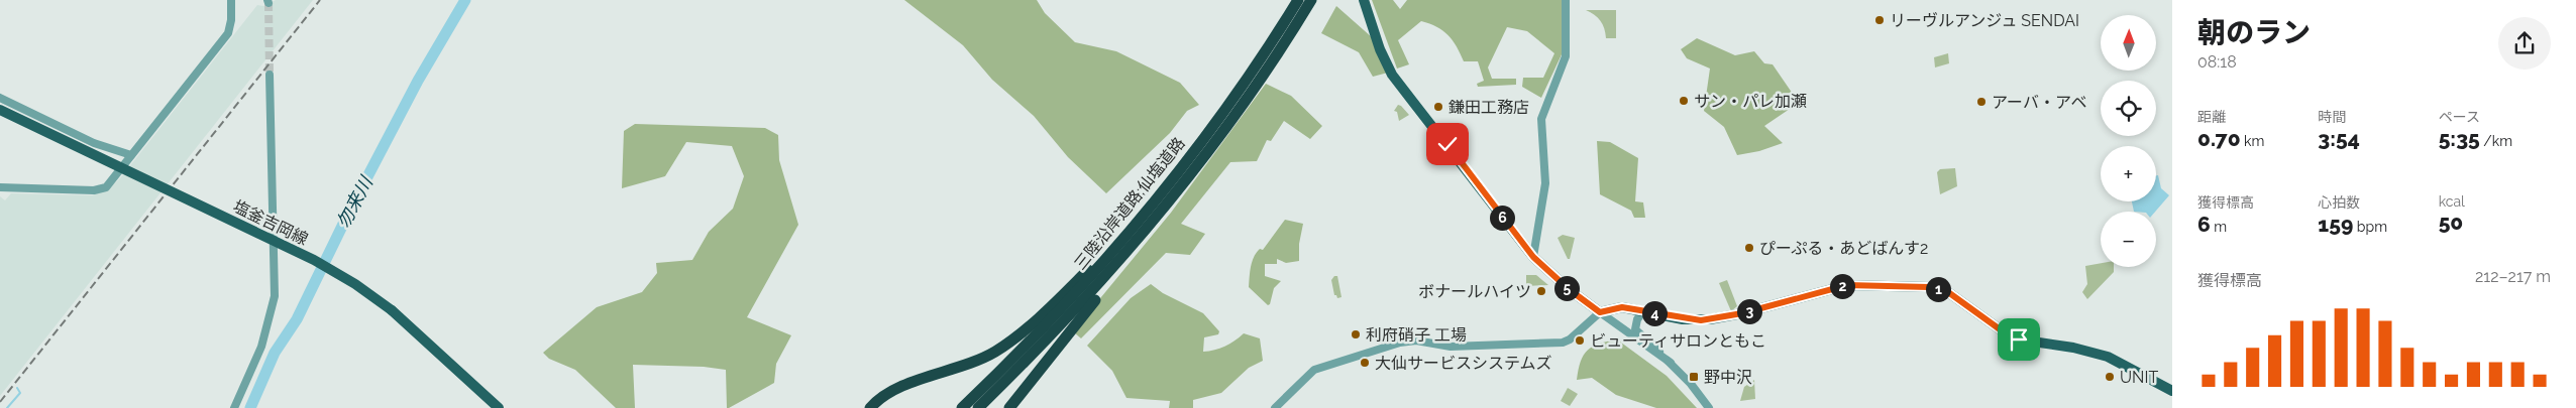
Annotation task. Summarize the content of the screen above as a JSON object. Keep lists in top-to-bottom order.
{
  "streets": {
    "highway": ["三陸沿岸道路;仙塩道路"],
    "main road": ["塩釜吉岡線"]
  },
  "water": ["勿来川"],
  "places": {
    "other": [
      "リーヴルアンジュ SENDAI",
      "サン・パレ加瀬",
      "アーバ・アベ",
      "鎌田工務店",
      "ぴーぷる・あどばんす2",
      "ボナールハイツ",
      "利府硝子 工場",
      "ビューティサロンともこ",
      "大仙サービスシステムズ",
      "UNIT"
    ],
    "transit": ["野中沢"]
  },
  "north": "top",
  "page": {
    "heading": ["朝のラン", "08:18"],
    "map_buttons": ["+", "−"],
    "stats": [
      ["距離", "0.70 km"],
      ["時間", "3:54"],
      ["ペース", "5:35 /km"],
      ["獲得標高", "6 m"],
      ["心拍数", "159 bpm"],
      ["kcal", "50"]
    ],
    "pins": [
      "6",
      "2",
      "5",
      "1",
      "3",
      "4"
    ],
    "chart": ["獲得標高", "212–217 m"]
  }
}
